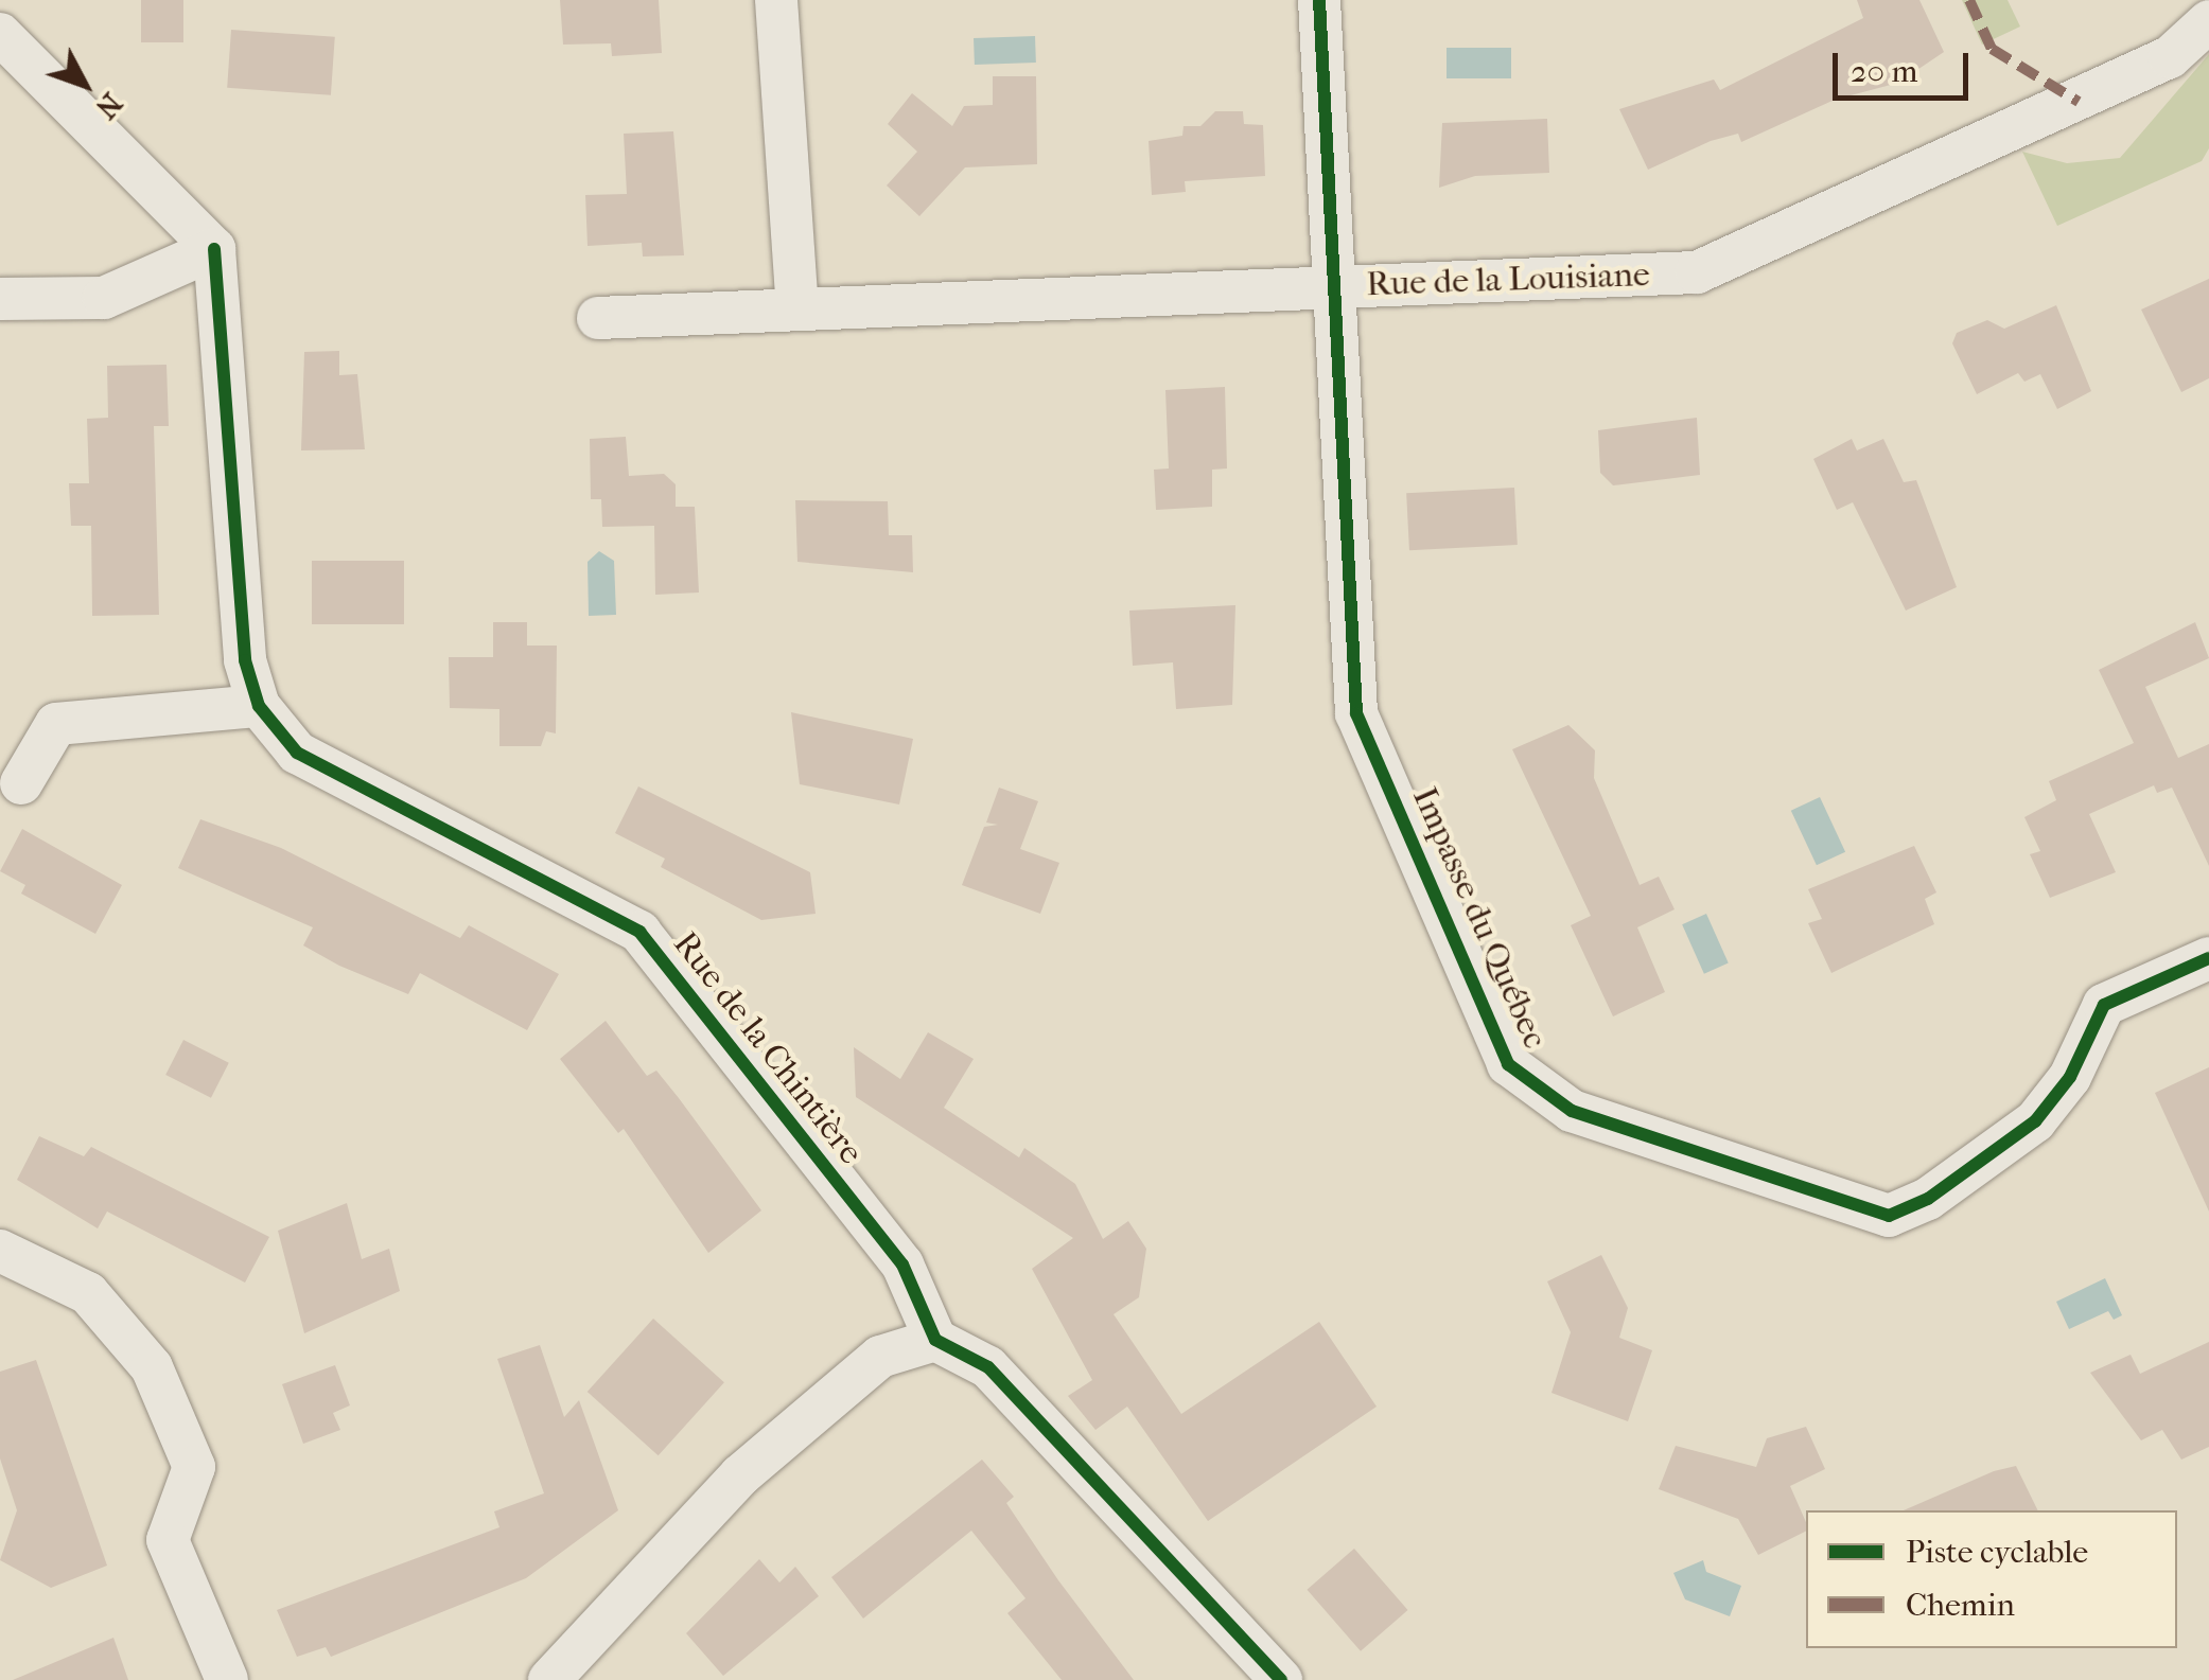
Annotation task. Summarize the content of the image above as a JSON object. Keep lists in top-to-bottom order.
{
  "streets": {
    "street": ["Rue de la Louisiane", "Impasse du Québec", "Rue de la Chintière"]
  },
  "crossings": [
    ["Rue de la Louisiane", "Impasse du Québec"]
  ],
  "legend": ["Piste cyclable", "Chemin"],
  "scale_bar": "20 m",
  "north": "bottom right"
}
